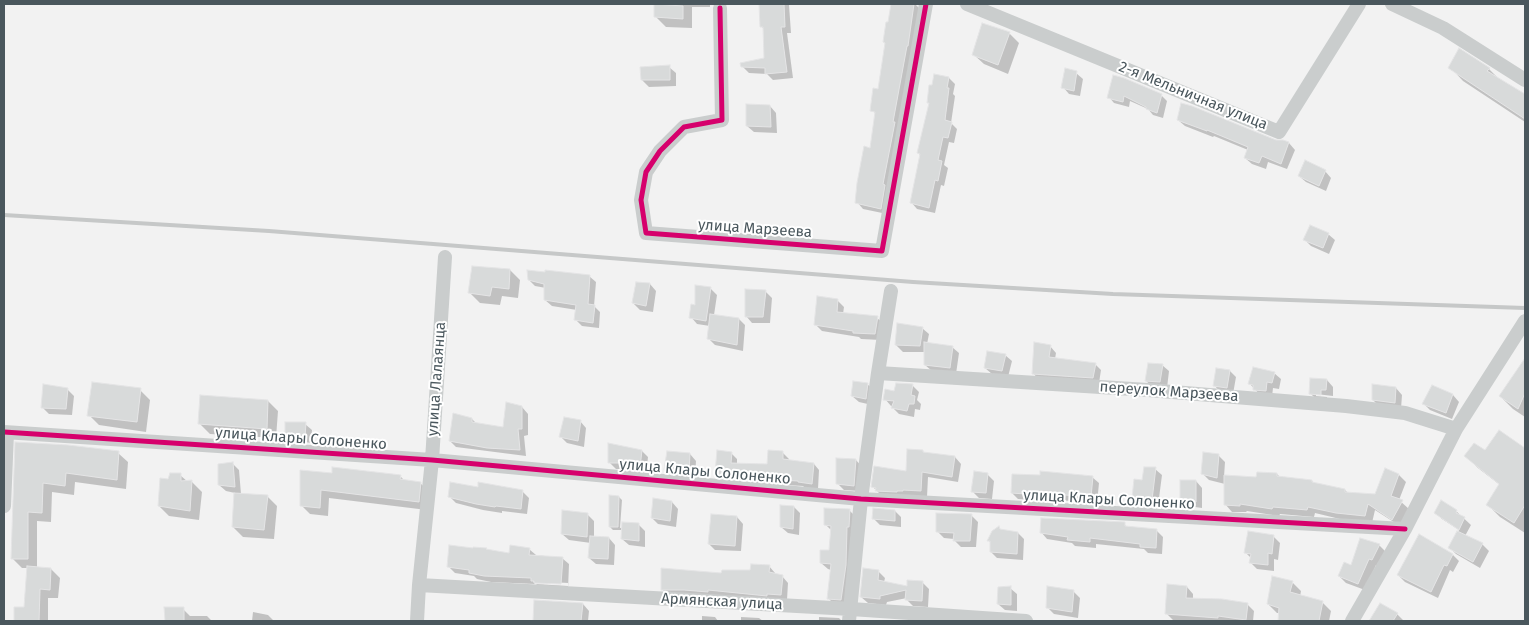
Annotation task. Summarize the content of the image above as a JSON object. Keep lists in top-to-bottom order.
{
  "streets": {
    "street": [
      "2-я Мельничная улица",
      "улица Марзеева",
      "улица Лалаянца",
      "переулок Марзеева",
      "улица Клары Солоненко",
      "Армянская улица"
    ]
  },
  "crossings": [
    ["улица Лалаянца", "улица Клары Солоненко"],
    ["улица Лалаянца", "Армянская улица"]
  ]
}
